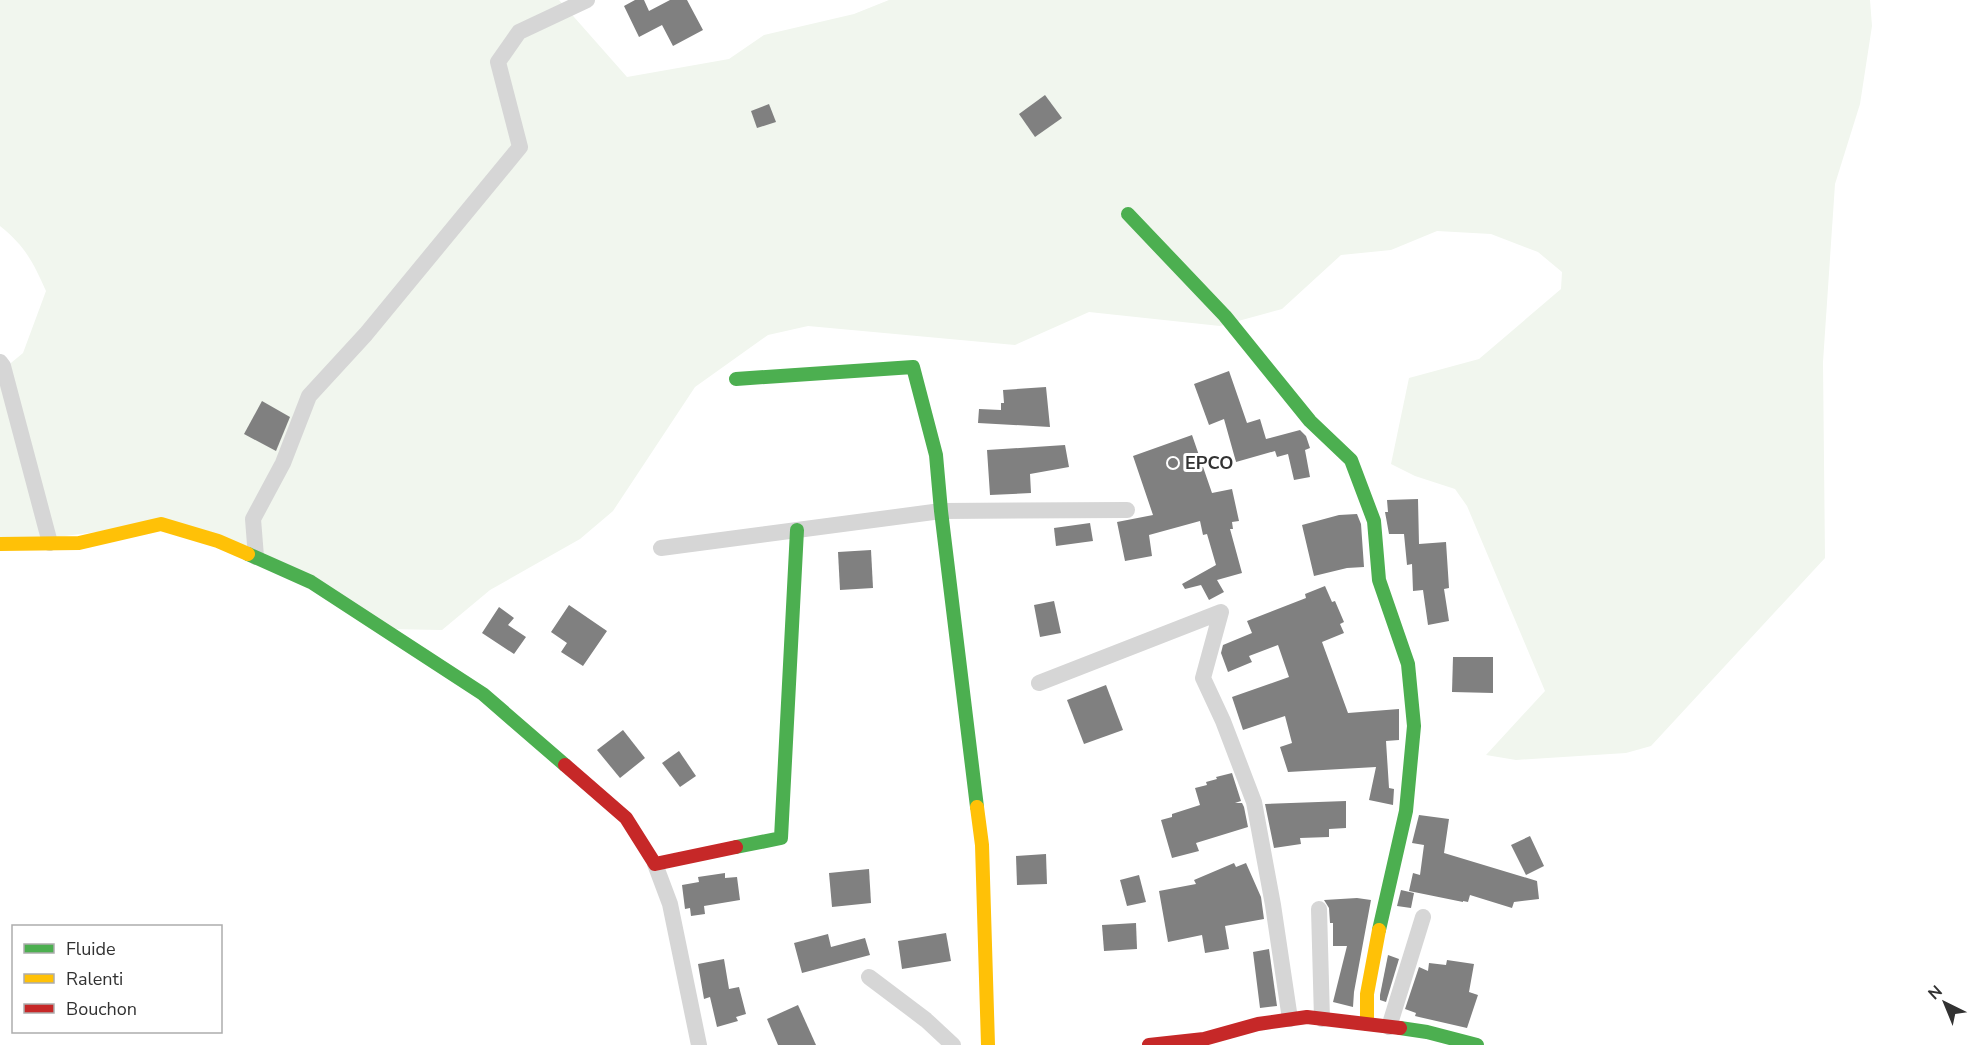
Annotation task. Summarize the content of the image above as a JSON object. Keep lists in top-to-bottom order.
{
  "places": ["EPCO"],
  "legend": ["Fluide", "Ralenti", "Bouchon"],
  "north": "top left"
}
